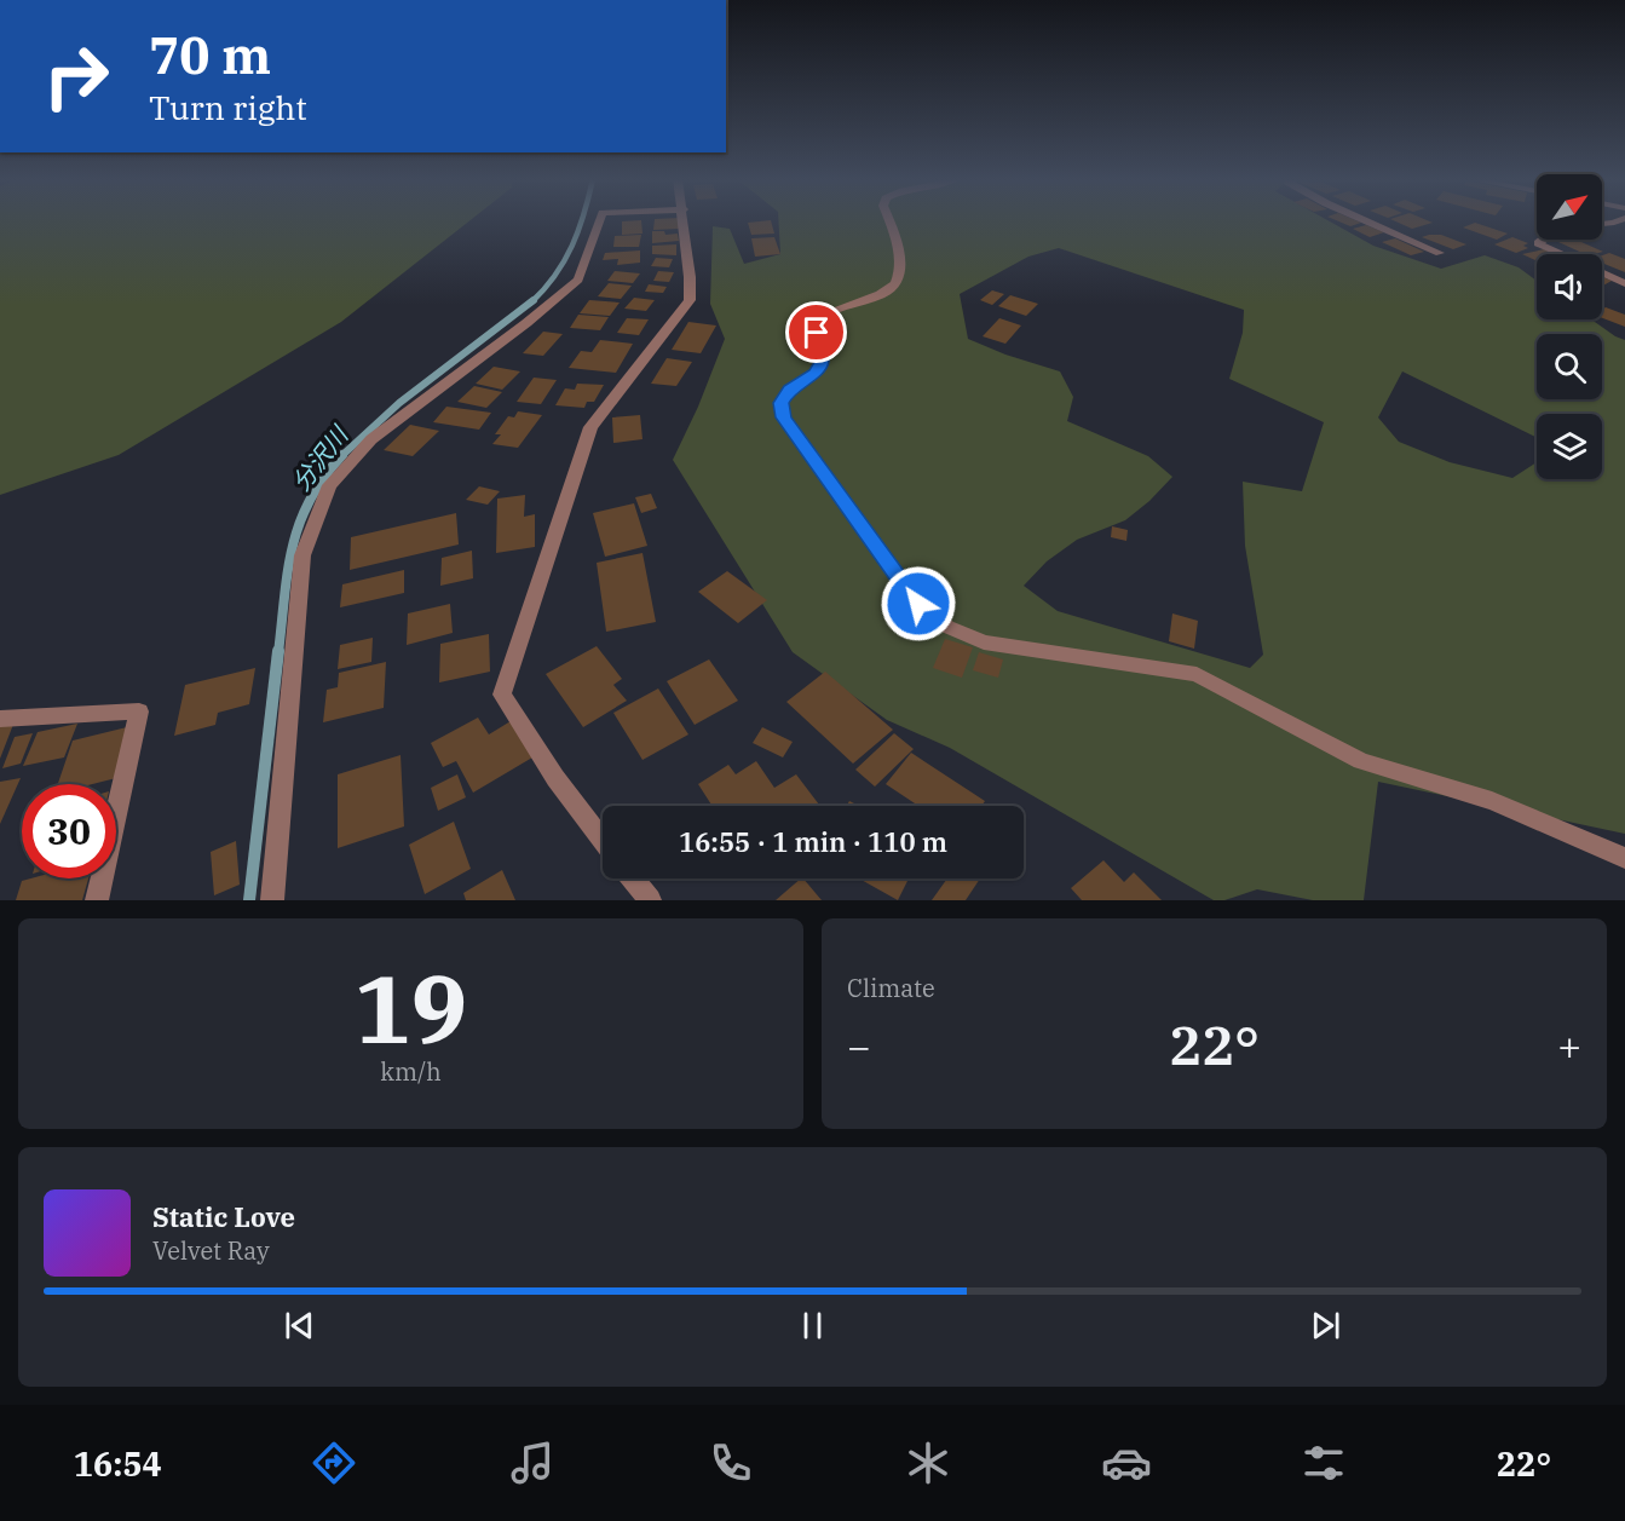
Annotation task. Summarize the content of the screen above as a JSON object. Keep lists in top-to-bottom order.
{
  "water": ["分沢川"],
  "north": "top right",
  "page": {
    "turn": ["70 m", "Turn right"],
    "limit": "30",
    "trip": "16:55 · 1 min · 110 m",
    "tile": [
      ["19", "km/h"],
      "Climate"
    ],
    "heat": ["−", "22°", "+"],
    "song": ["Static Love", "Velvet Ray"],
    "tabs": ["16:54", "22°"]
  }
}
